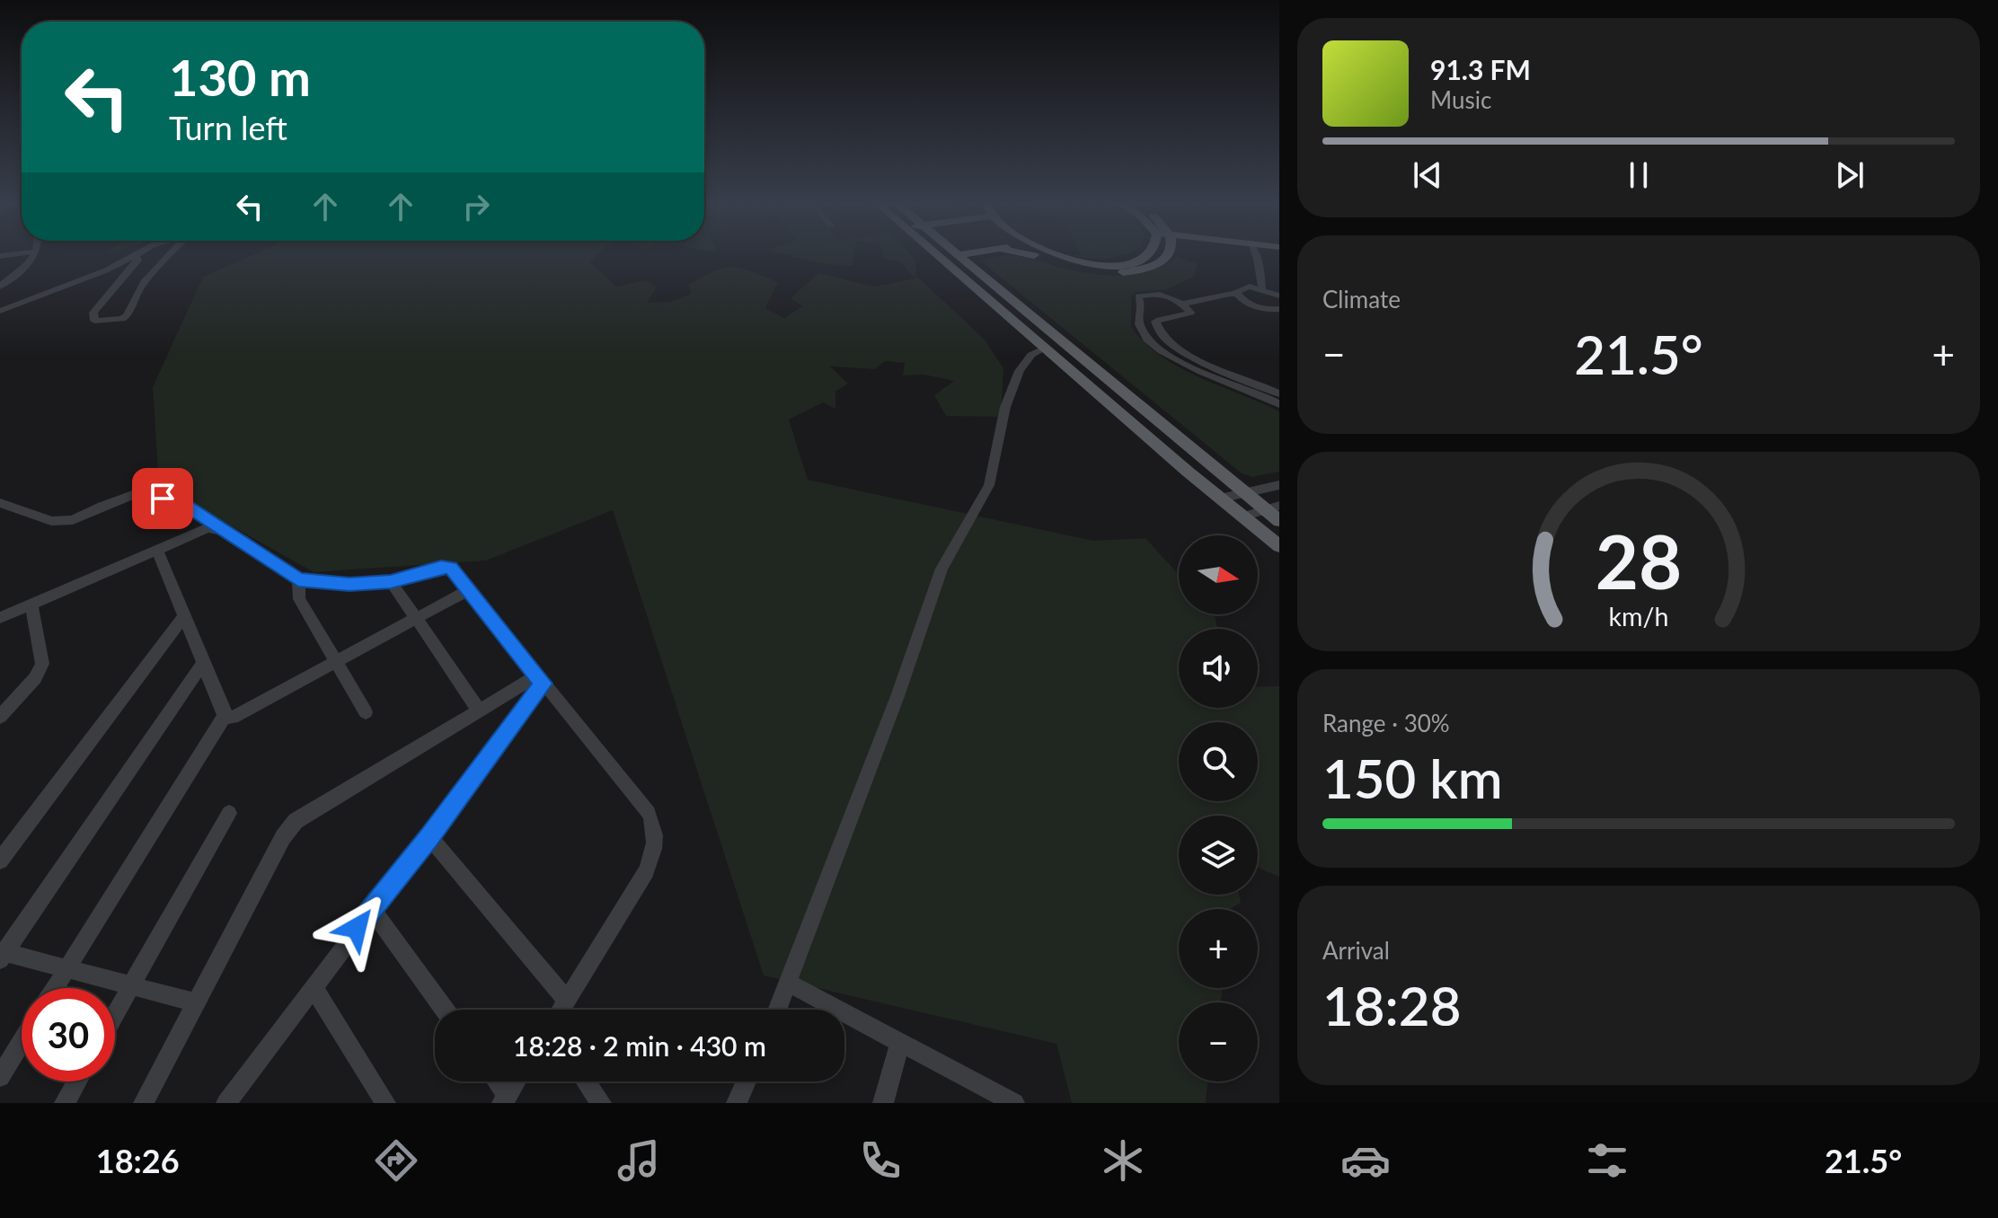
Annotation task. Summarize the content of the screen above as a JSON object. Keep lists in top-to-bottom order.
{
  "north": "right",
  "page": {
    "turn": ["130 m", "Turn left"],
    "song": ["91.3 FM", "Music"],
    "tile": [
      "Climate",
      ["Range · 30%", "150 km"],
      ["Arrival", "18:28"]
    ],
    "heat": ["−", "21.5°", "+"],
    "map_buttons": ["+", "−"],
    "limit": "30",
    "trip": "18:28 · 2 min · 430 m",
    "tabs": ["18:26", "21.5°"],
    "gauge": ["28", "km/h"]
  }
}
